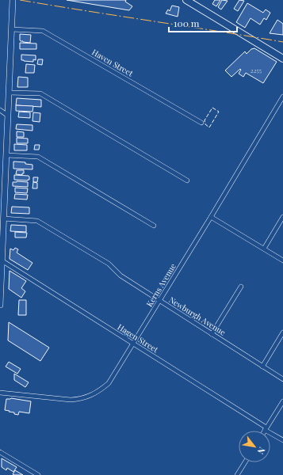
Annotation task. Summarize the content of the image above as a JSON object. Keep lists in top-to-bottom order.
{
  "streets": {
    "street": [
      "Haven Street",
      "Kerns Avenue",
      "Newburgh Avenue",
      "Hagen Street"
    ]
  },
  "crossings": [
    ["Kerns Avenue", "Newburgh Avenue"],
    ["Kerns Avenue", "Hagen Street"]
  ],
  "house_numbers": ["2255"],
  "scale_bar": "100 m",
  "north": "bottom right"
}
